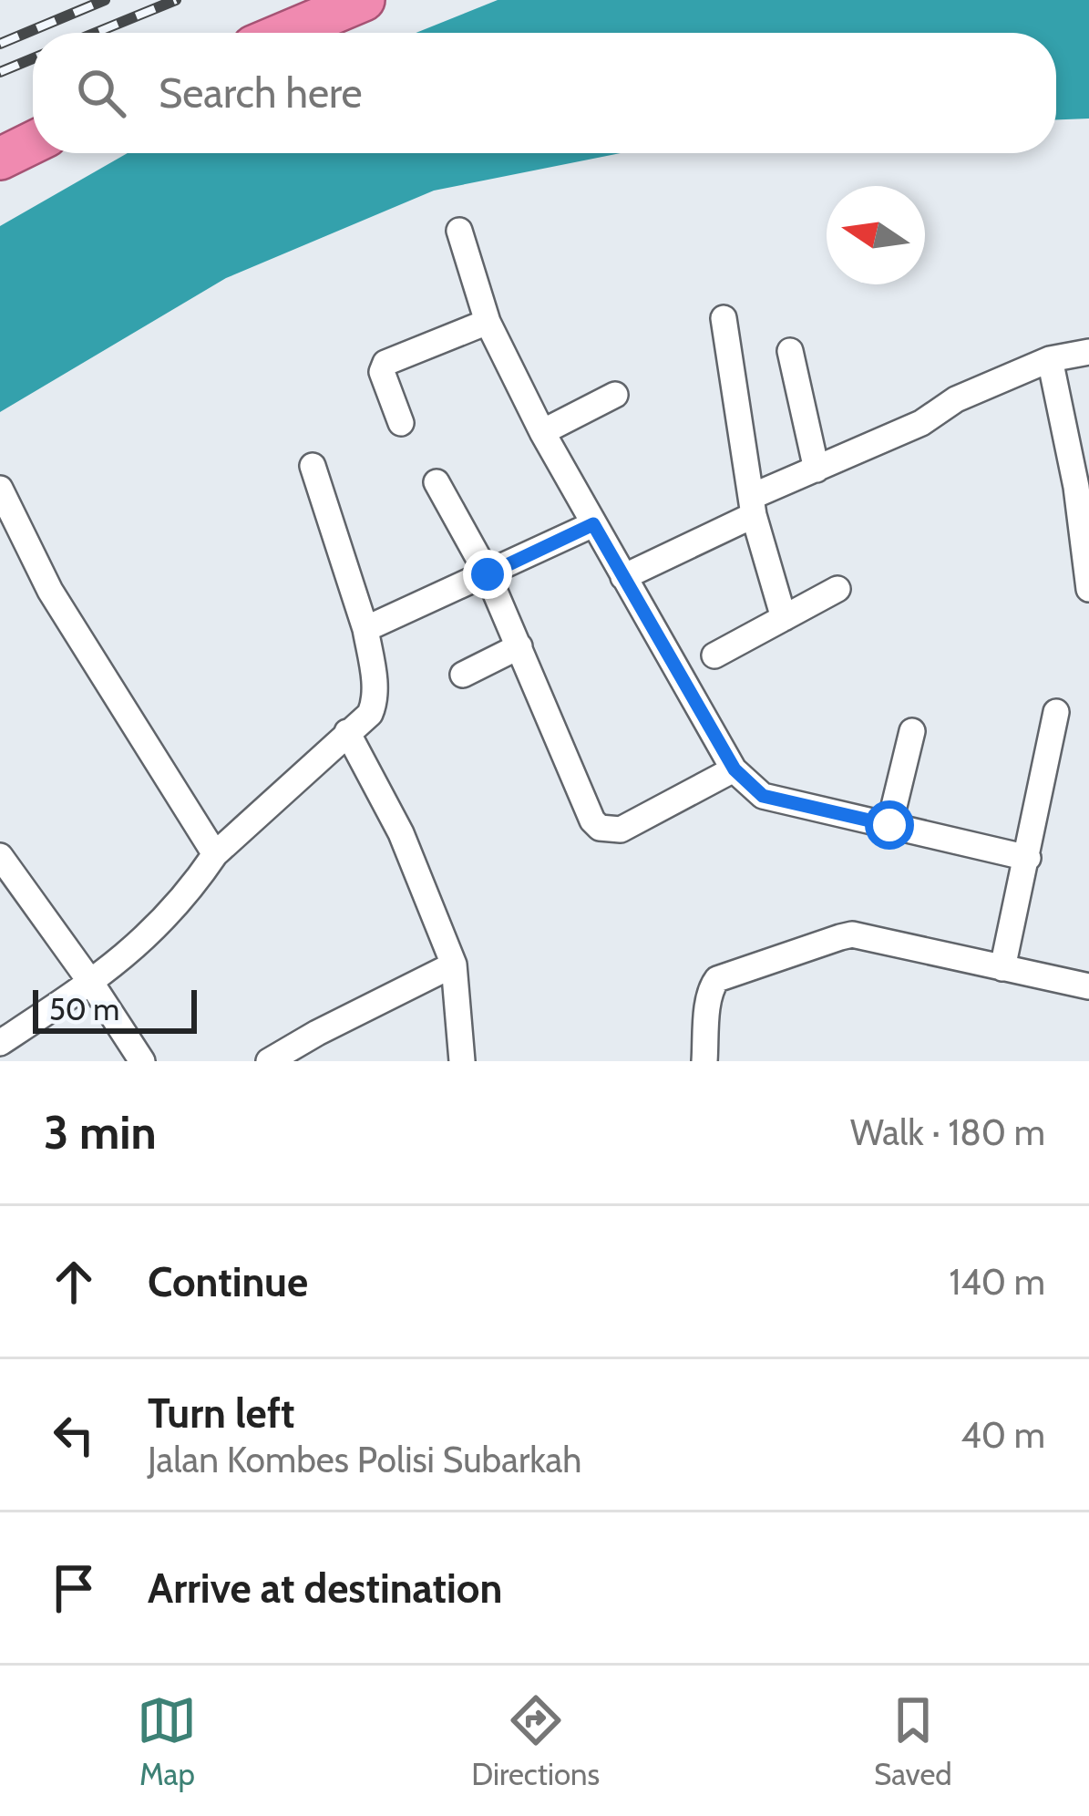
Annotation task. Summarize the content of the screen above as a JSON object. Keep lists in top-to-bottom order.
{
  "scale_bar": "50 m",
  "north": "left",
  "page": {
    "search": "Search here",
    "scale": "50 m",
    "heading": ["3 min", "Walk · 180 m"],
    "list": [
      ["Continue", "140 m"],
      ["Turn left", "Jalan Kombes Polisi Subarkah", "40 m"],
      "Arrive at destination"
    ],
    "nav": ["Map", "Directions", "Saved"]
  }
}
